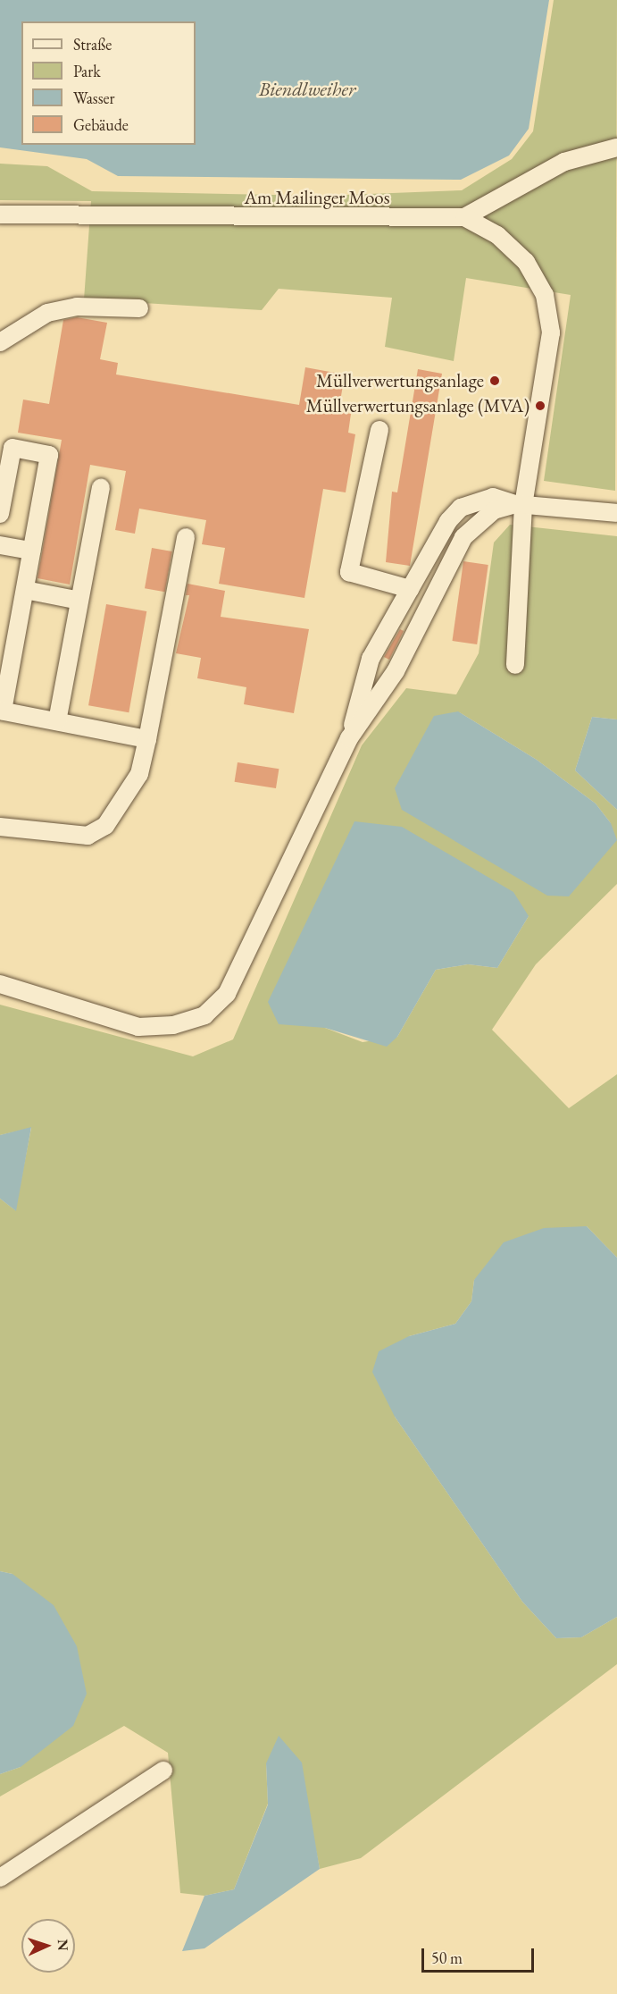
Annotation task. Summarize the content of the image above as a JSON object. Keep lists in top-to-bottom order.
{
  "streets": {
    "street": ["Am Mailinger Moos"]
  },
  "water": ["Biendlweiher"],
  "places": ["Müllverwertungsanlage", "Müllverwertungsanlage (MVA)"],
  "legend": [
    "Straße",
    "Park",
    "Wasser",
    "Gebäude"
  ],
  "scale_bar": "50 m",
  "north": "right"
}
